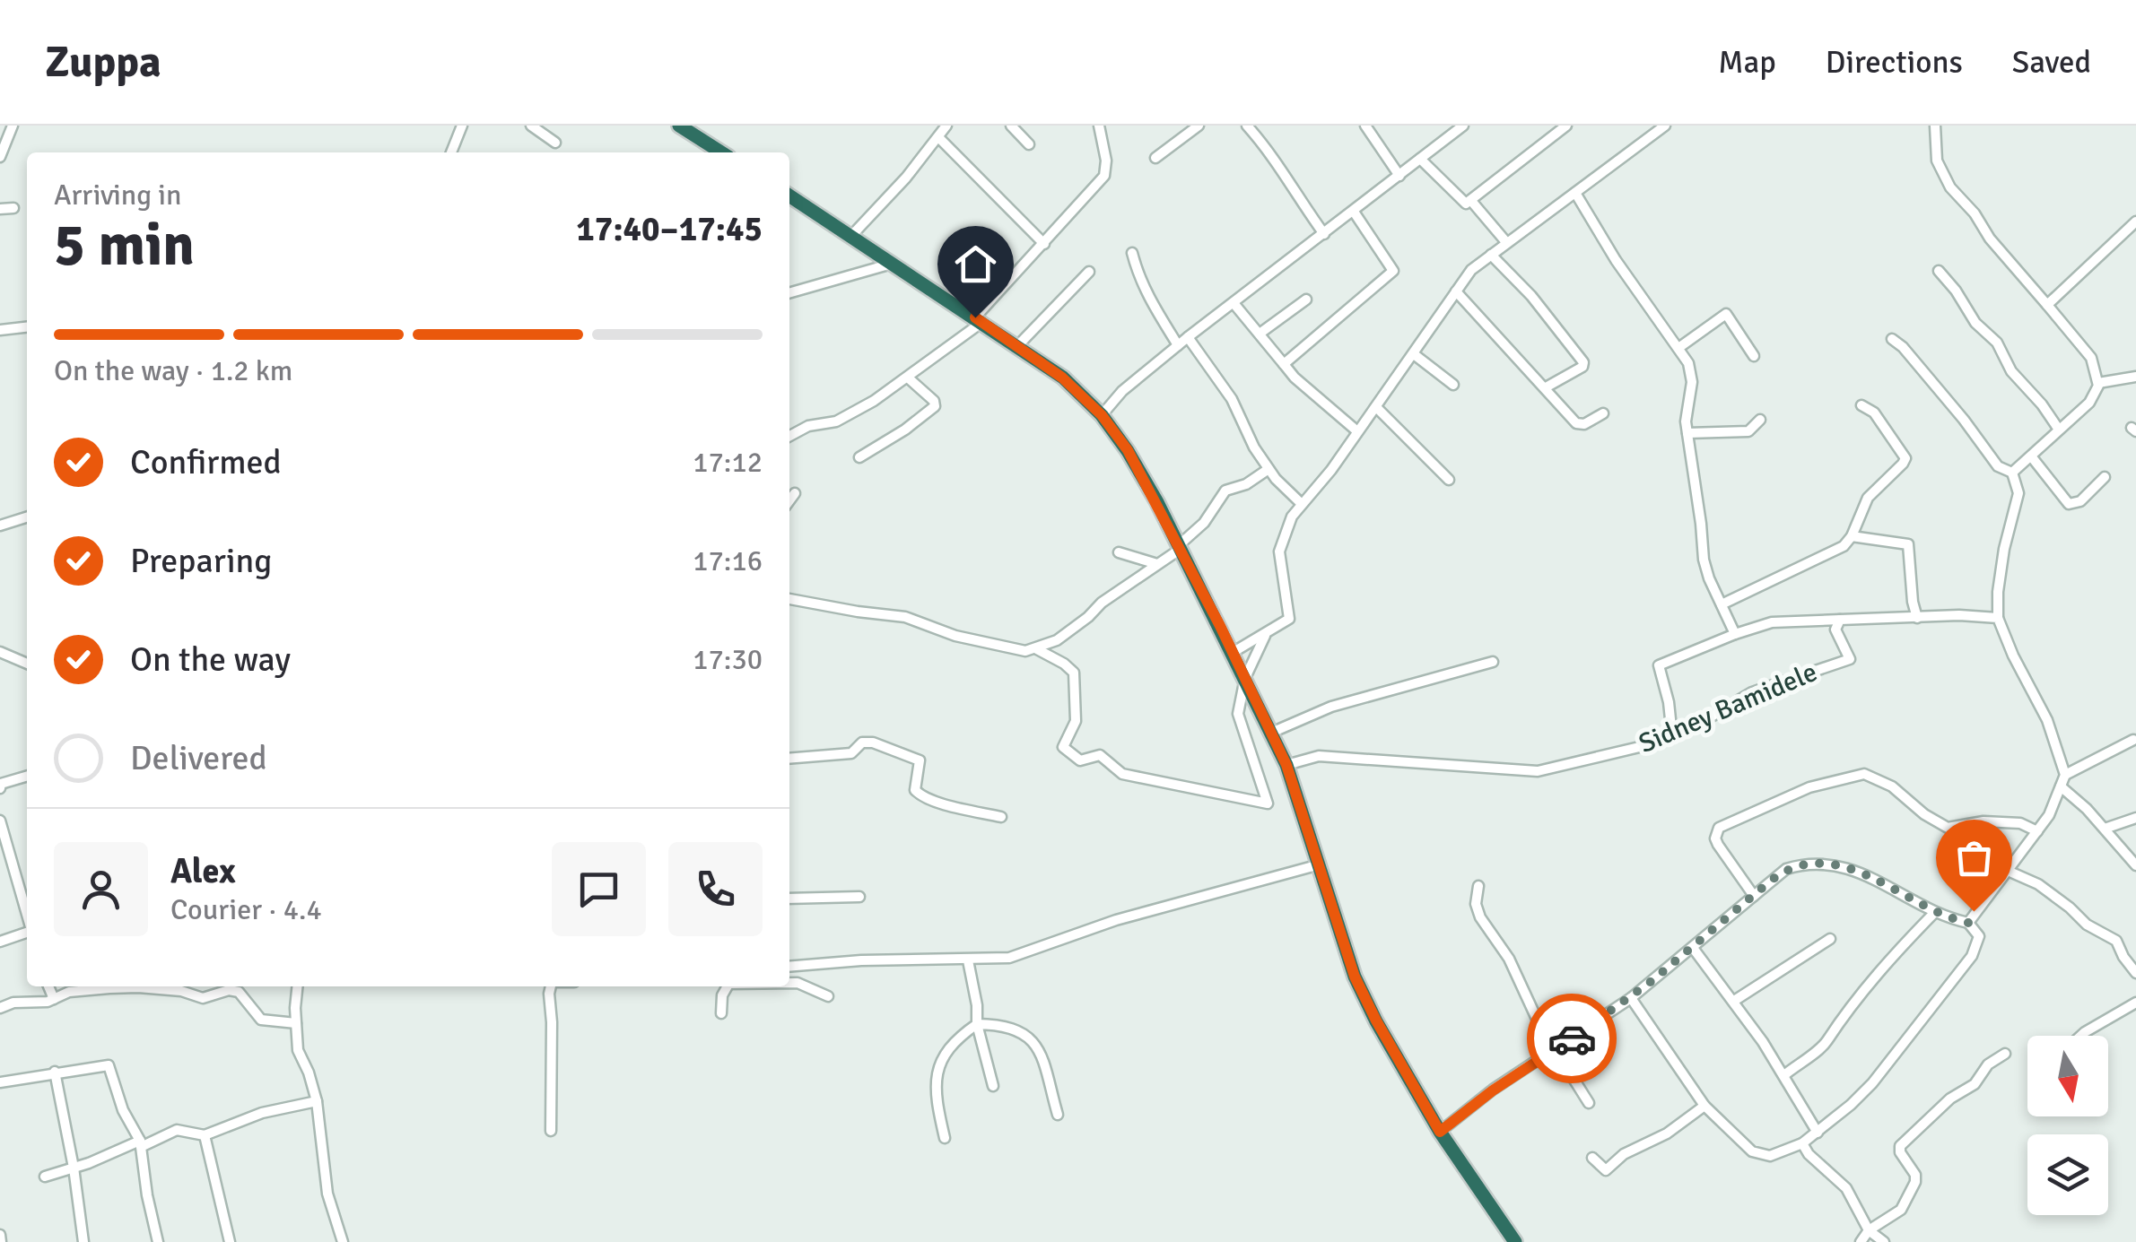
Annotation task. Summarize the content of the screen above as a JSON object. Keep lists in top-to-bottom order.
{
  "streets": {
    "street": ["Sidney Bamidele"]
  },
  "north": "bottom",
  "page": {
    "header": "Zuppa",
    "nav": ["Map", "Directions", "Saved"],
    "heading": ["5 min", "Arriving in", "17:40–17:45"],
    "panel": ["Alex", "Courier · 4.4"],
    "bar": "On the way · 1.2 km",
    "list": [
      ["Confirmed", "17:12"],
      ["Preparing", "17:16"],
      ["On the way", "17:30"],
      "Delivered"
    ]
  }
}
